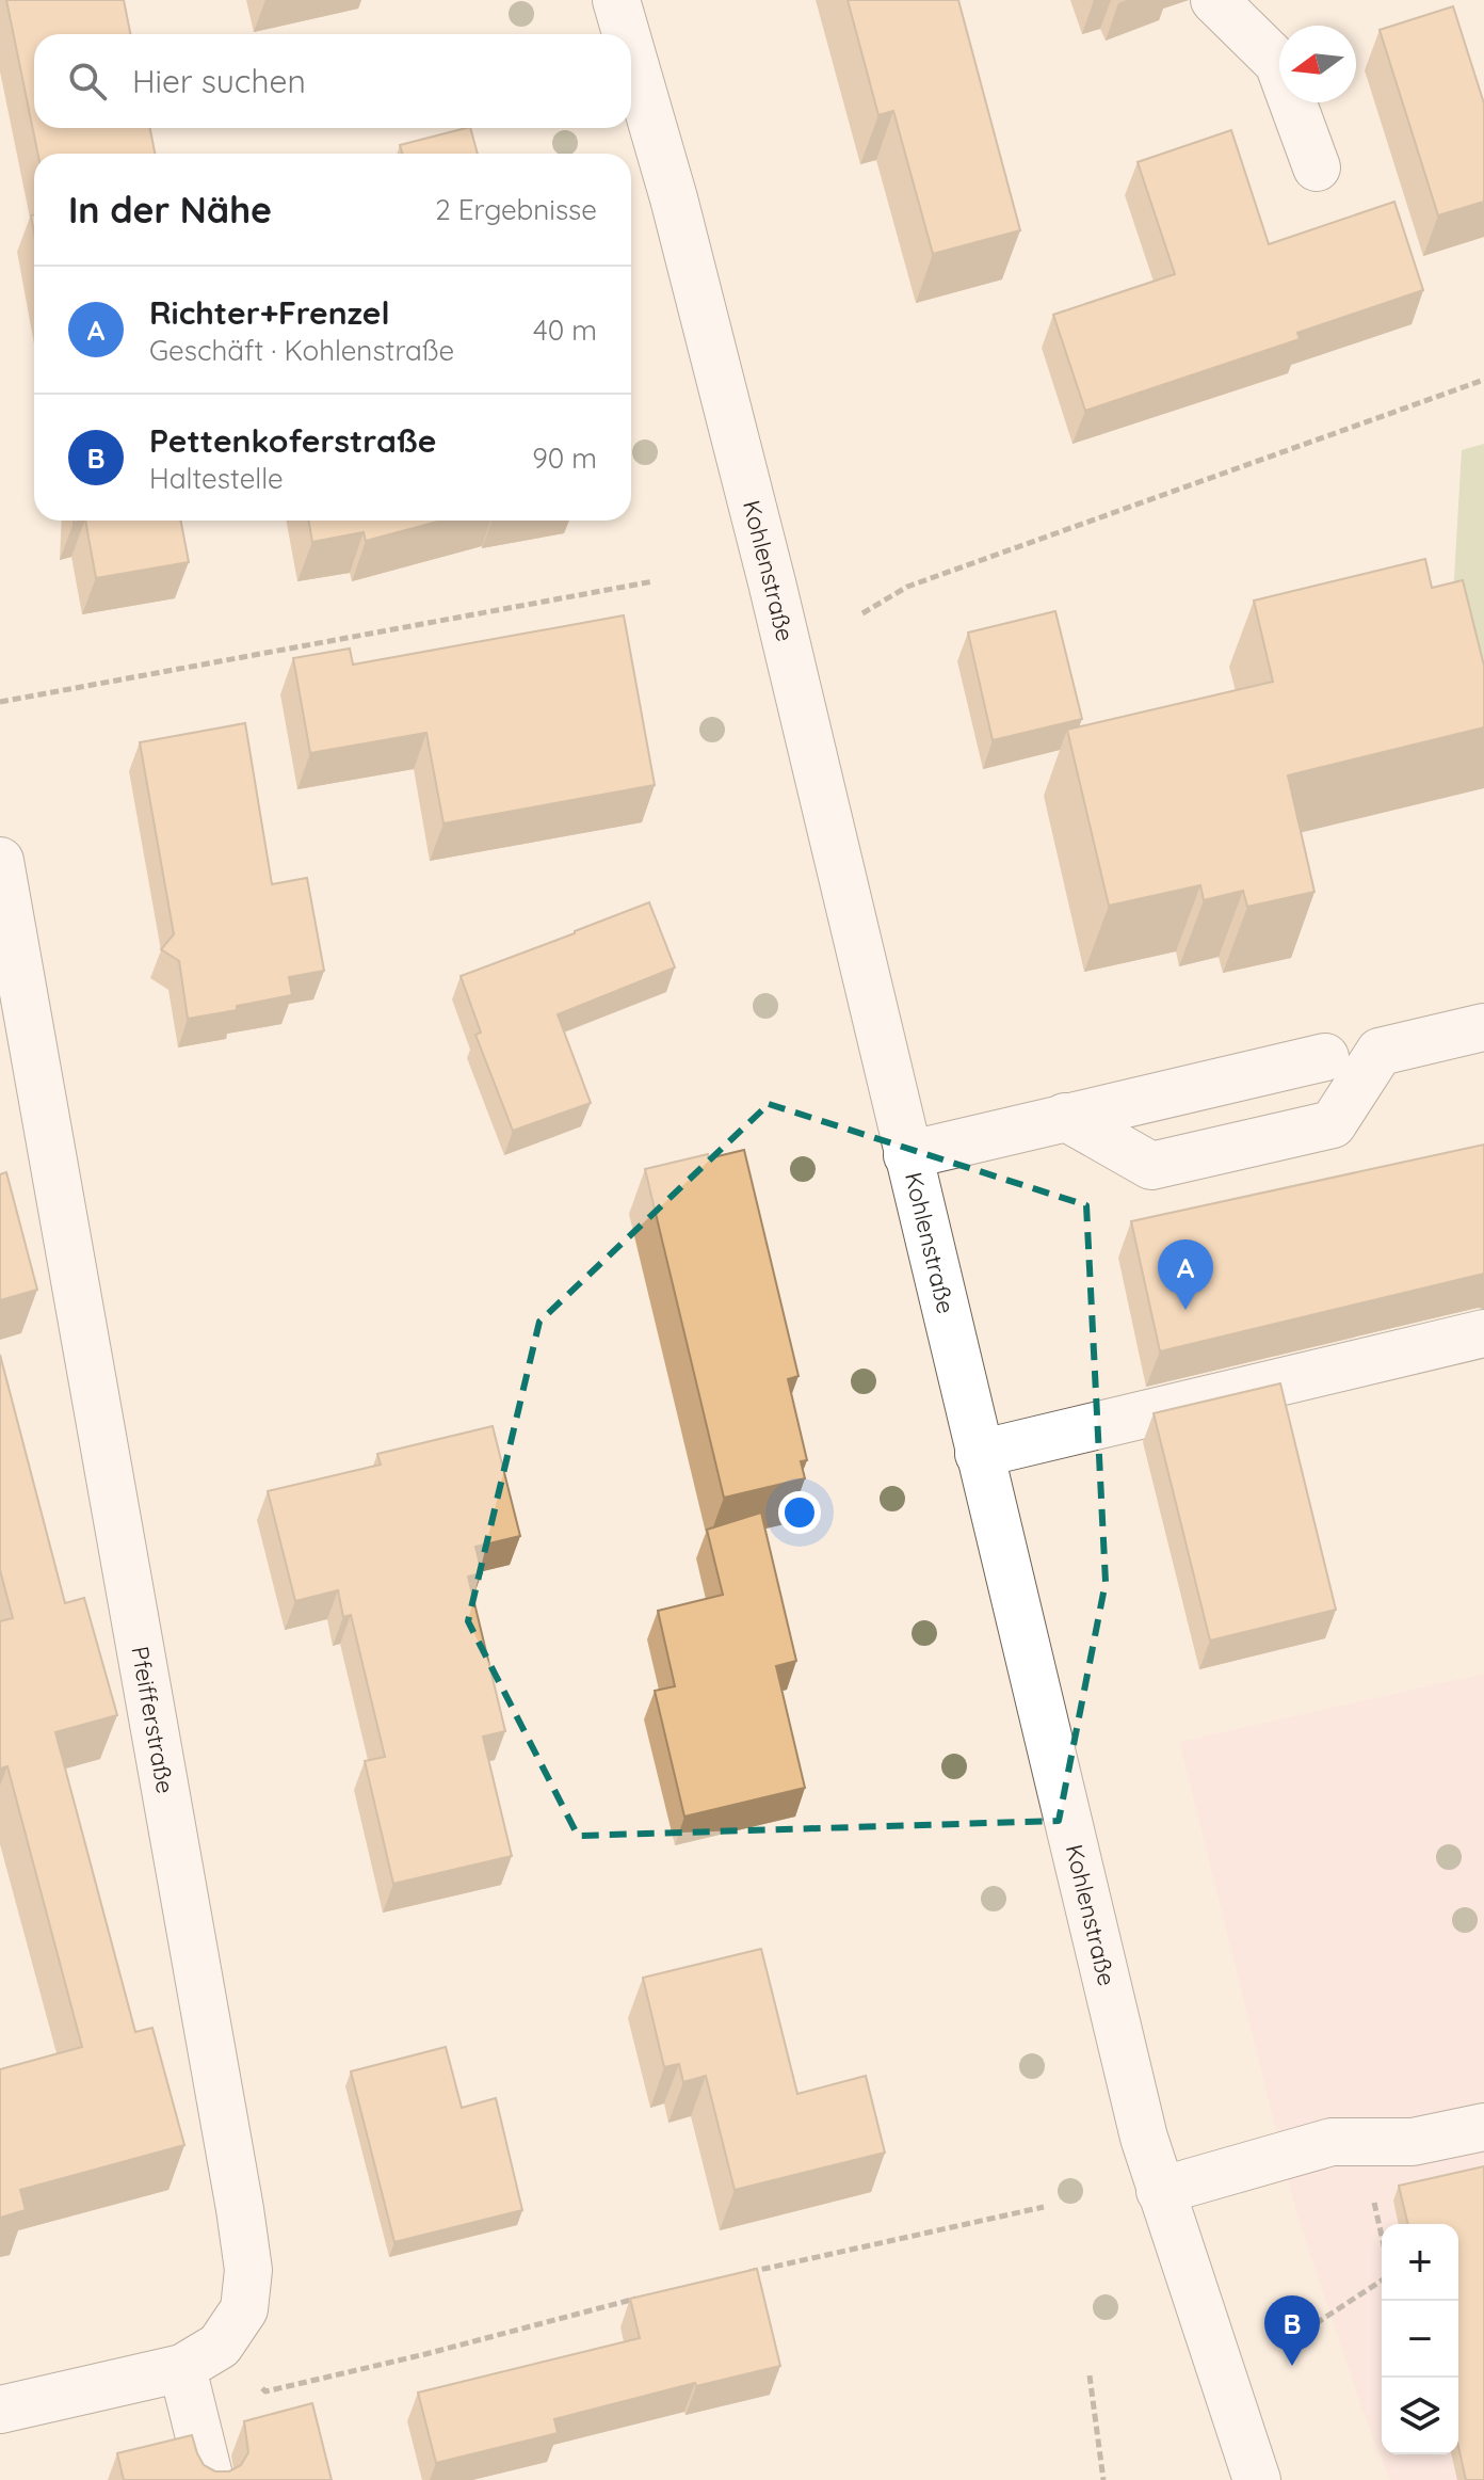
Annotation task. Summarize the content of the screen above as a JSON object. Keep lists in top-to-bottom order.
{
  "streets": {
    "main road": ["Kohlenstraße", "Pfeifferstraße"]
  },
  "north": "left",
  "page": {
    "search": "Hier suchen",
    "heading": ["In der Nähe", "2 Ergebnisse"],
    "list": [
      {
        "mark": "A",
        "name": "Richter+Frenzel",
        "note": "Geschäft · Kohlenstraße",
        "value": "40 m"
      },
      {
        "mark": "B",
        "name": "Pettenkoferstraße",
        "note": "Haltestelle",
        "value": "90 m"
      }
    ],
    "pins": ["A", "B"],
    "map_buttons": ["+", "−"]
  }
}
